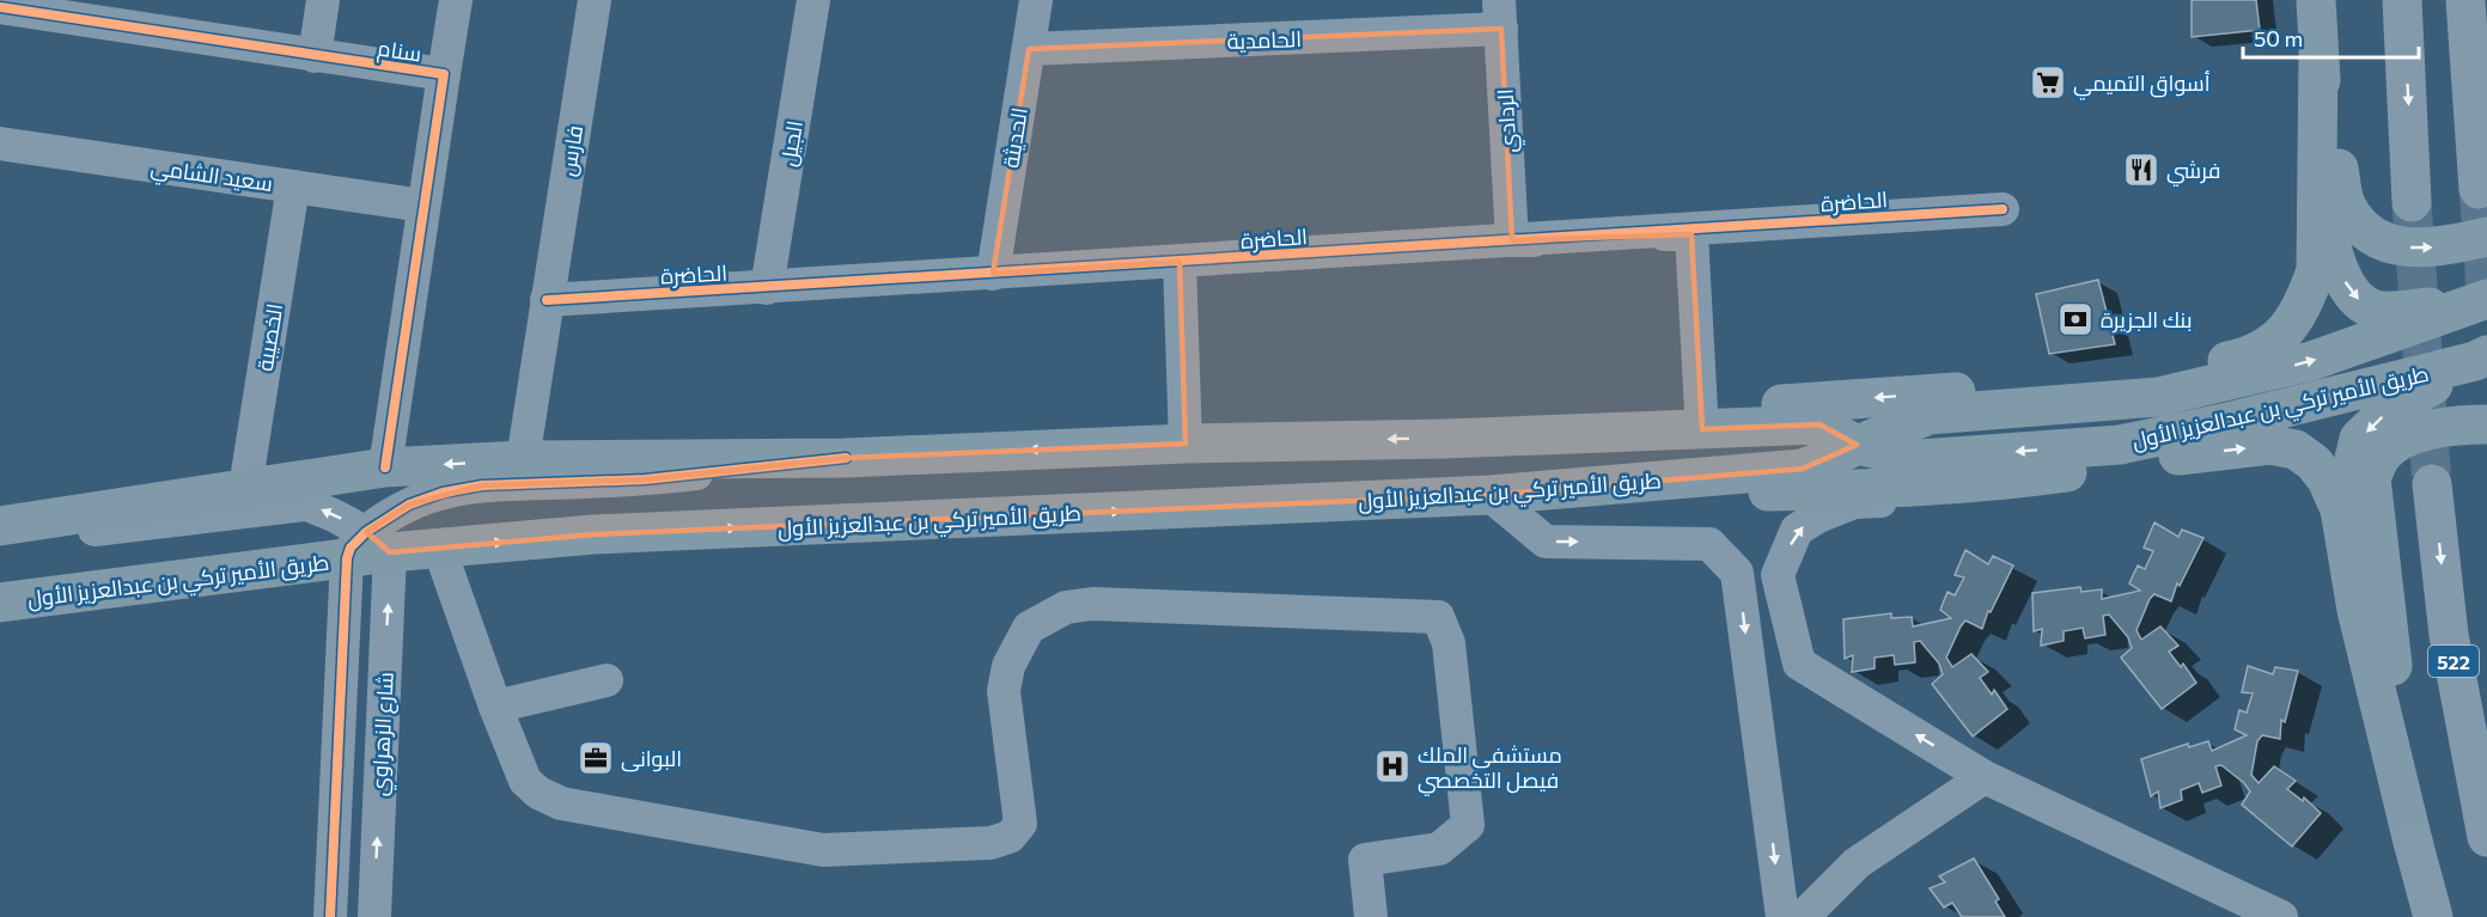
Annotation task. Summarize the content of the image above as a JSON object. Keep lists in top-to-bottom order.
{
  "streets": {
    "highway": ["522"],
    "main road": ["طريق الأمير تركي بن عبدالعزيز الأول"],
    "street": [
      "الحامدية",
      "سنام",
      "الردادي",
      "الحديثة",
      "الجيل",
      "فارس",
      "سعيد الشامي",
      "الحاضرة",
      "الخصيبة",
      "شارع الزهراوي"
    ]
  },
  "crossings": [
    ["الحامدية", "الردادي"],
    ["الحامدية", "الحديثة"],
    ["سنام", "سعيد الشامي"],
    ["سنام", "طريق الأمير تركي بن عبدالعزيز الأول"],
    ["الردادي", "الحاضرة"],
    ["الحديثة", "الحاضرة"],
    ["الجيل", "الحاضرة"],
    ["فارس", "الحاضرة"],
    ["فارس", "طريق الأمير تركي بن عبدالعزيز الأول"],
    ["سعيد الشامي", "الخصيبة"],
    ["الخصيبة", "طريق الأمير تركي بن عبدالعزيز الأول"],
    ["طريق الأمير تركي بن عبدالعزيز الأول", "شارع الزهراوي"]
  ],
  "places": {
    "supermarket": ["أسواق التميمي"],
    "restaurant": ["فرشي"],
    "bank": ["بنك الجزيرة"],
    "office": ["البوانى"],
    "hospital": ["مستشفى الملك فيصل التخصصي"]
  },
  "scale_bar": "50 m"
}
